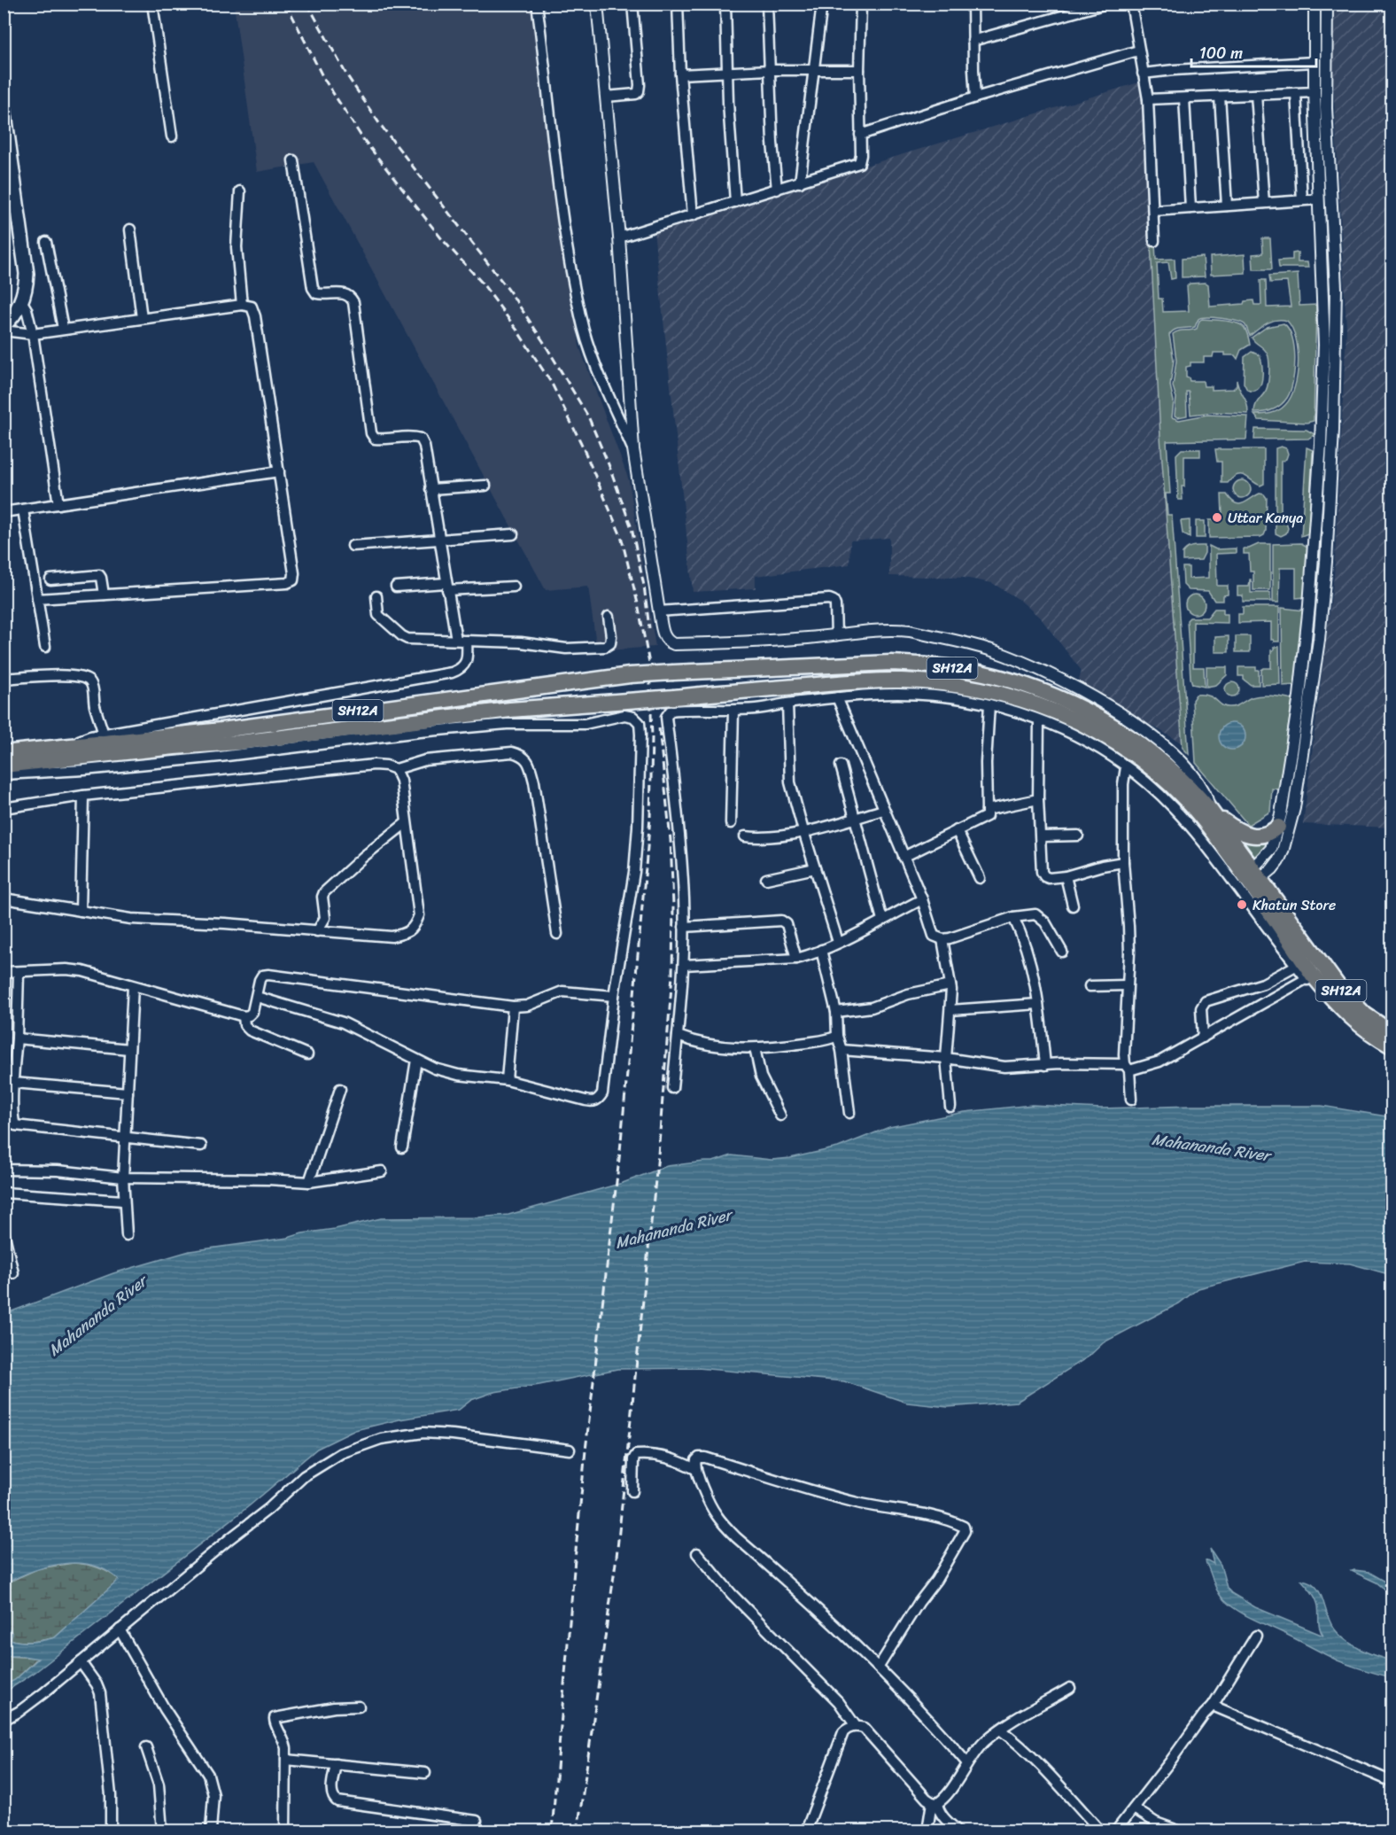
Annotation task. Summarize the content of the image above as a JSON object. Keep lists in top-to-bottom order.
{
  "streets": {
    "main road": ["SH12A"]
  },
  "water": ["Mahananda River"],
  "places": ["Uttar Kanya", "Khatun Store"],
  "scale_bar": "100 m"
}
